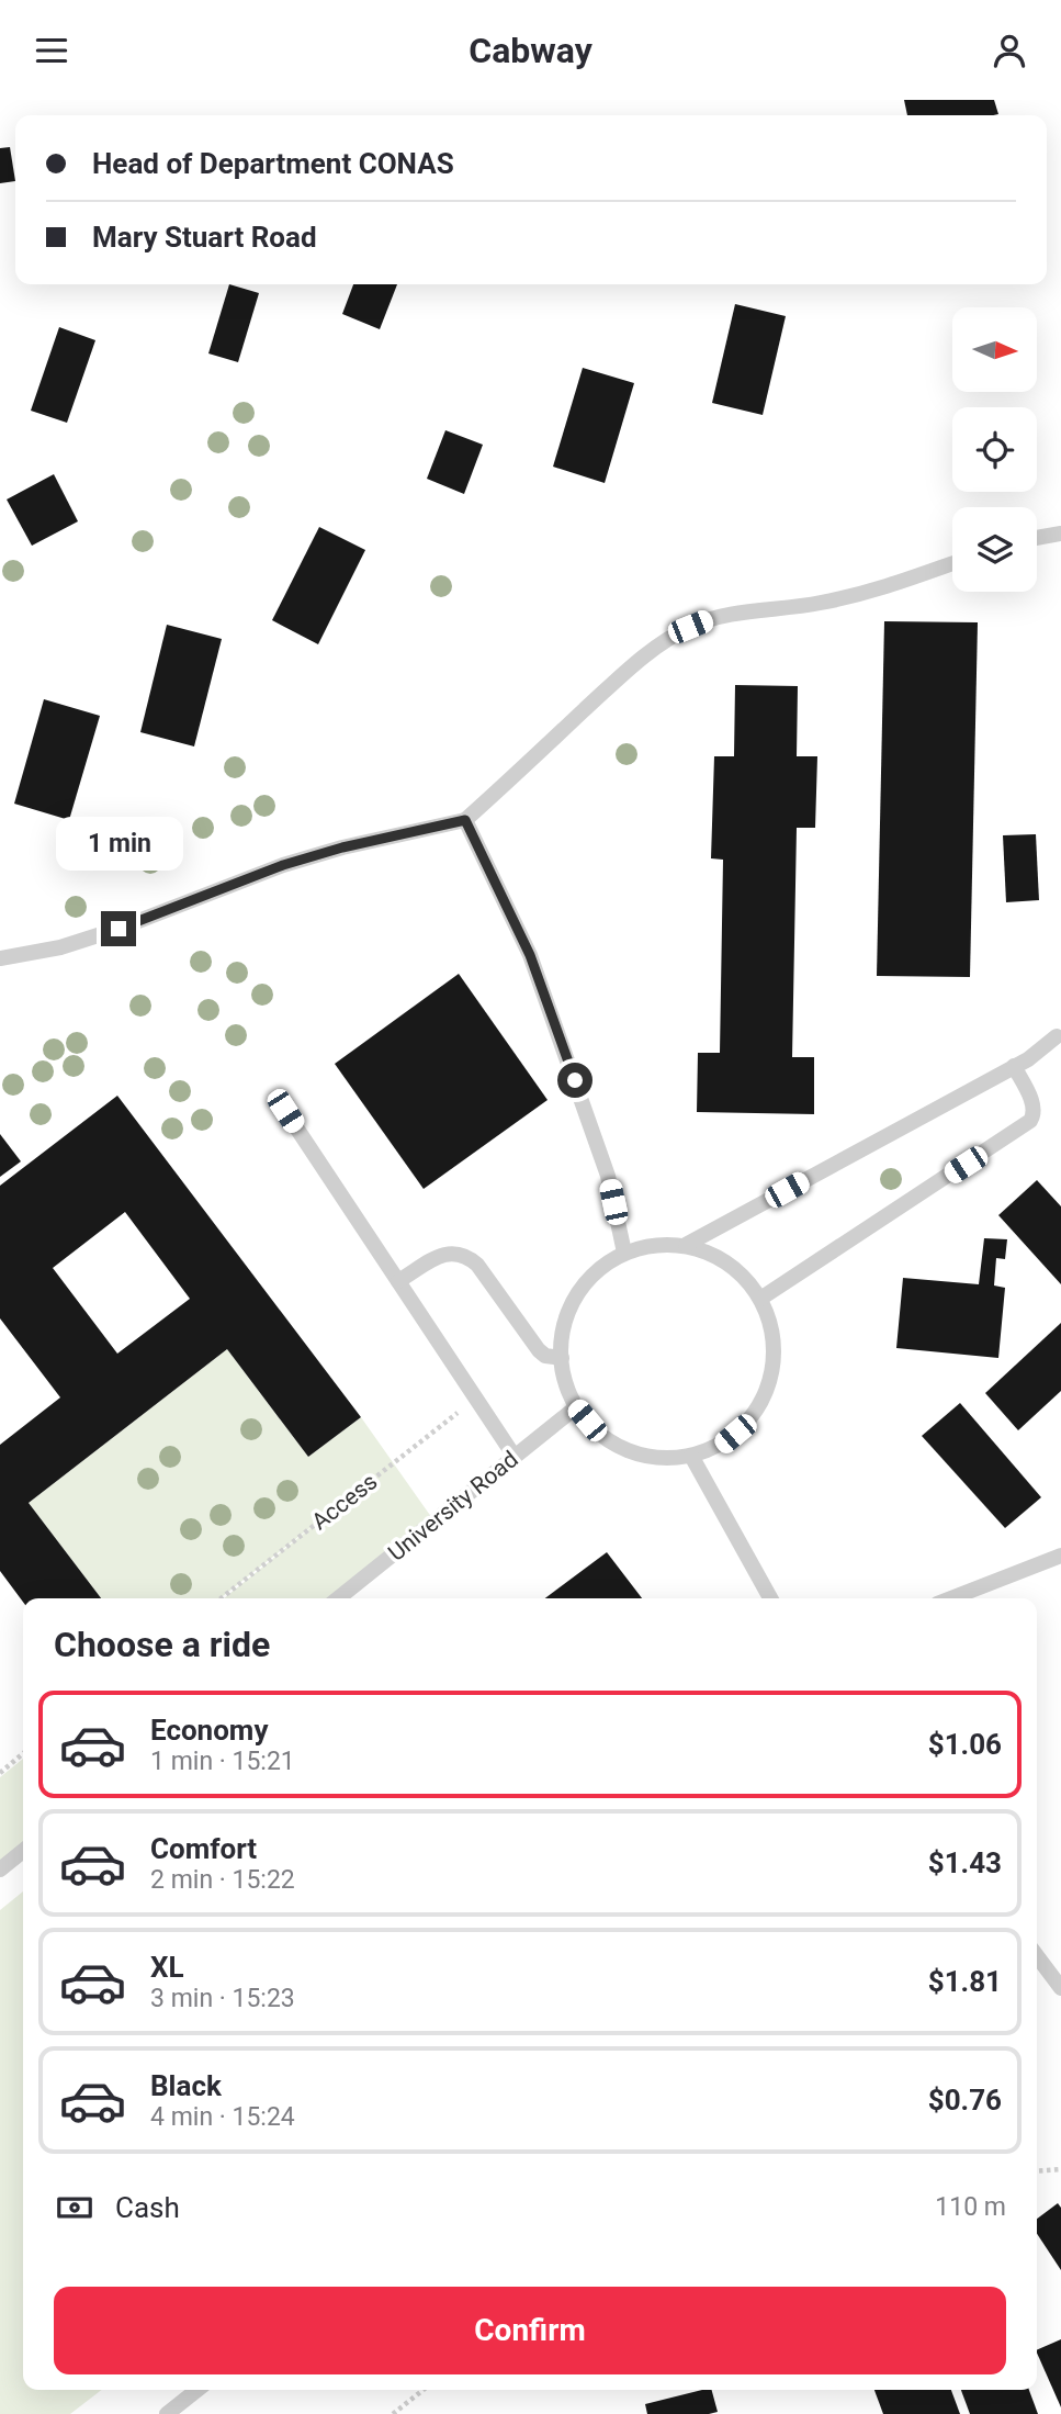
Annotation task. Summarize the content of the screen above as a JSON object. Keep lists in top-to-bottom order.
{
  "streets": {
    "lane": ["University Road"],
    "path": ["Access"]
  },
  "north": "right",
  "page": {
    "header": "Cabway",
    "banner": ["Head of Department CONAS", "Mary Stuart Road"],
    "bubble": "1 min",
    "heading": "Choose a ride",
    "list": [
      {
        "name": "Economy",
        "note": "1 min · 15:21",
        "value": "$1.06"
      },
      {
        "name": "Comfort",
        "note": "2 min · 15:22",
        "value": "$1.43"
      },
      {
        "name": "XL",
        "note": "3 min · 15:23",
        "value": "$1.81"
      },
      {
        "name": "Black",
        "note": "4 min · 15:24",
        "value": "$0.76"
      }
    ],
    "pay": ["Cash", "110 m"],
    "buttons": "Confirm"
  }
}
